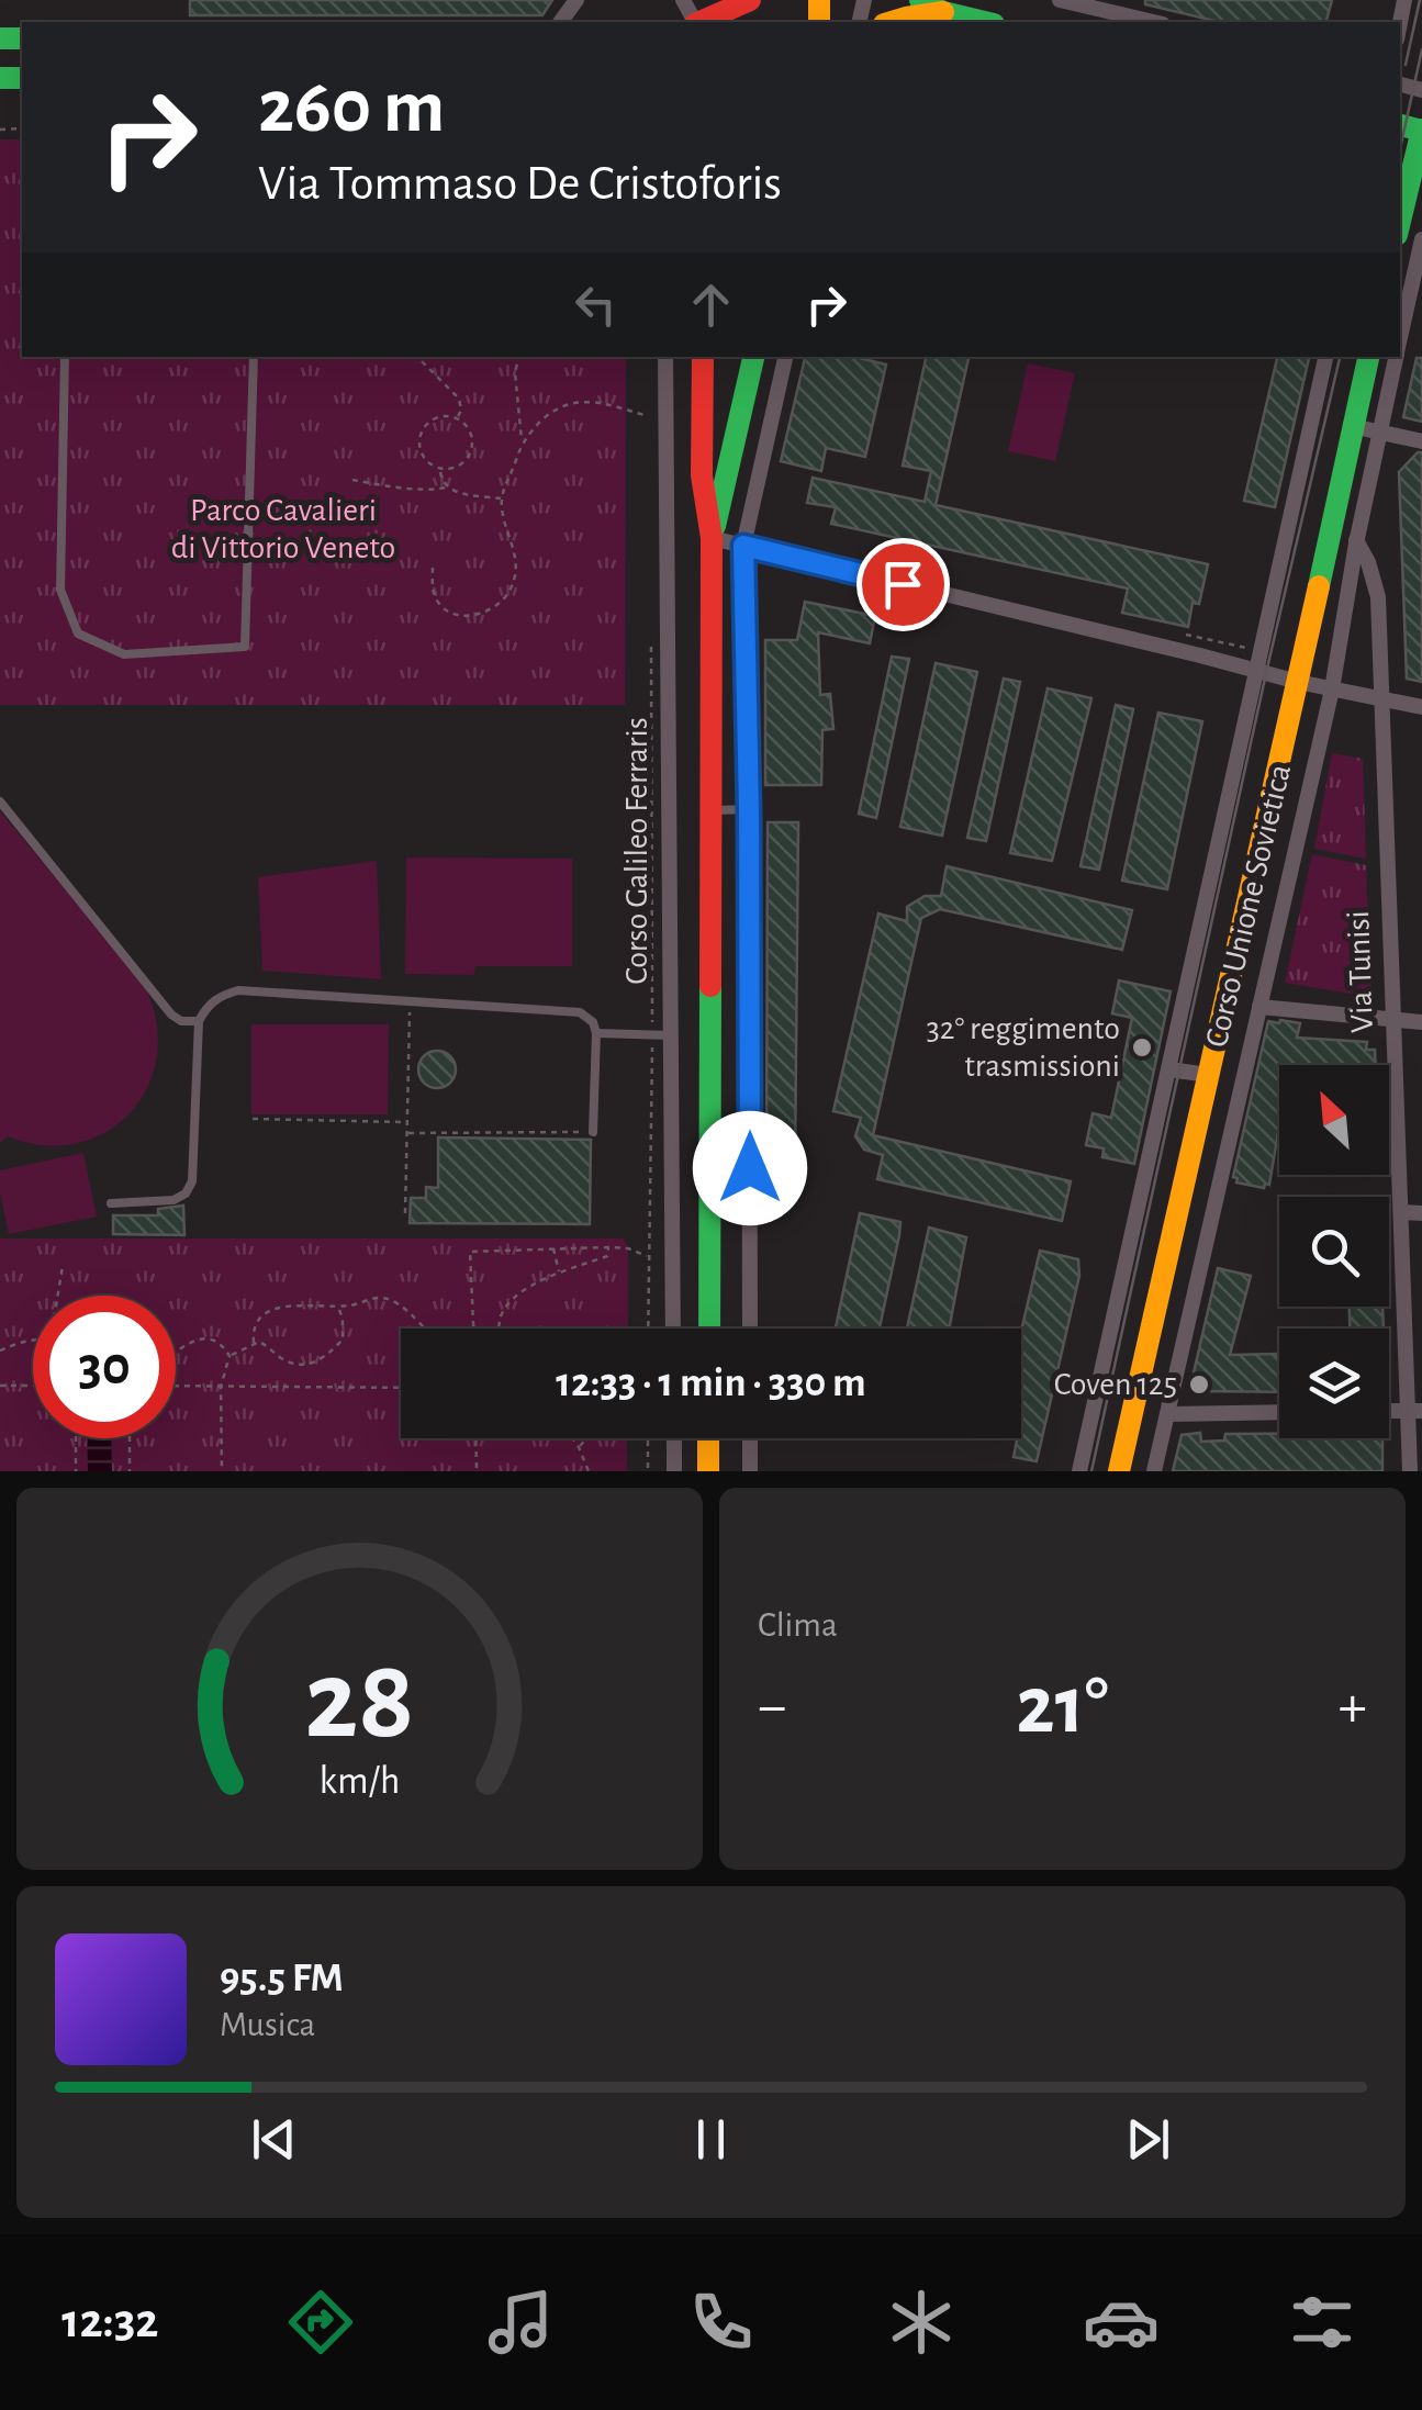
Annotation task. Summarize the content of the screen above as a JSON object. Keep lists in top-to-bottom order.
{
  "streets": {
    "main road": ["Corso Unione Sovietica"],
    "street": ["Corso Galileo Ferraris", "Via Tunisi"]
  },
  "crossings": [
    ["Corso Unione Sovietica", "Via Tunisi"]
  ],
  "parks": ["Parco Cavalieri di Vittorio Veneto"],
  "places": ["32° reggimento trasmissioni", "Coven 125"],
  "north": "top left",
  "page": {
    "turn": ["260 m", "Via Tommaso De Cristoforis"],
    "limit": "30",
    "trip": "12:33 · 1 min · 330 m",
    "tile": "Clima",
    "heat": ["−", "21°", "+"],
    "song": ["95.5 FM", "Musica"],
    "tabs": "12:32",
    "gauge": ["28", "km/h"]
  }
}
